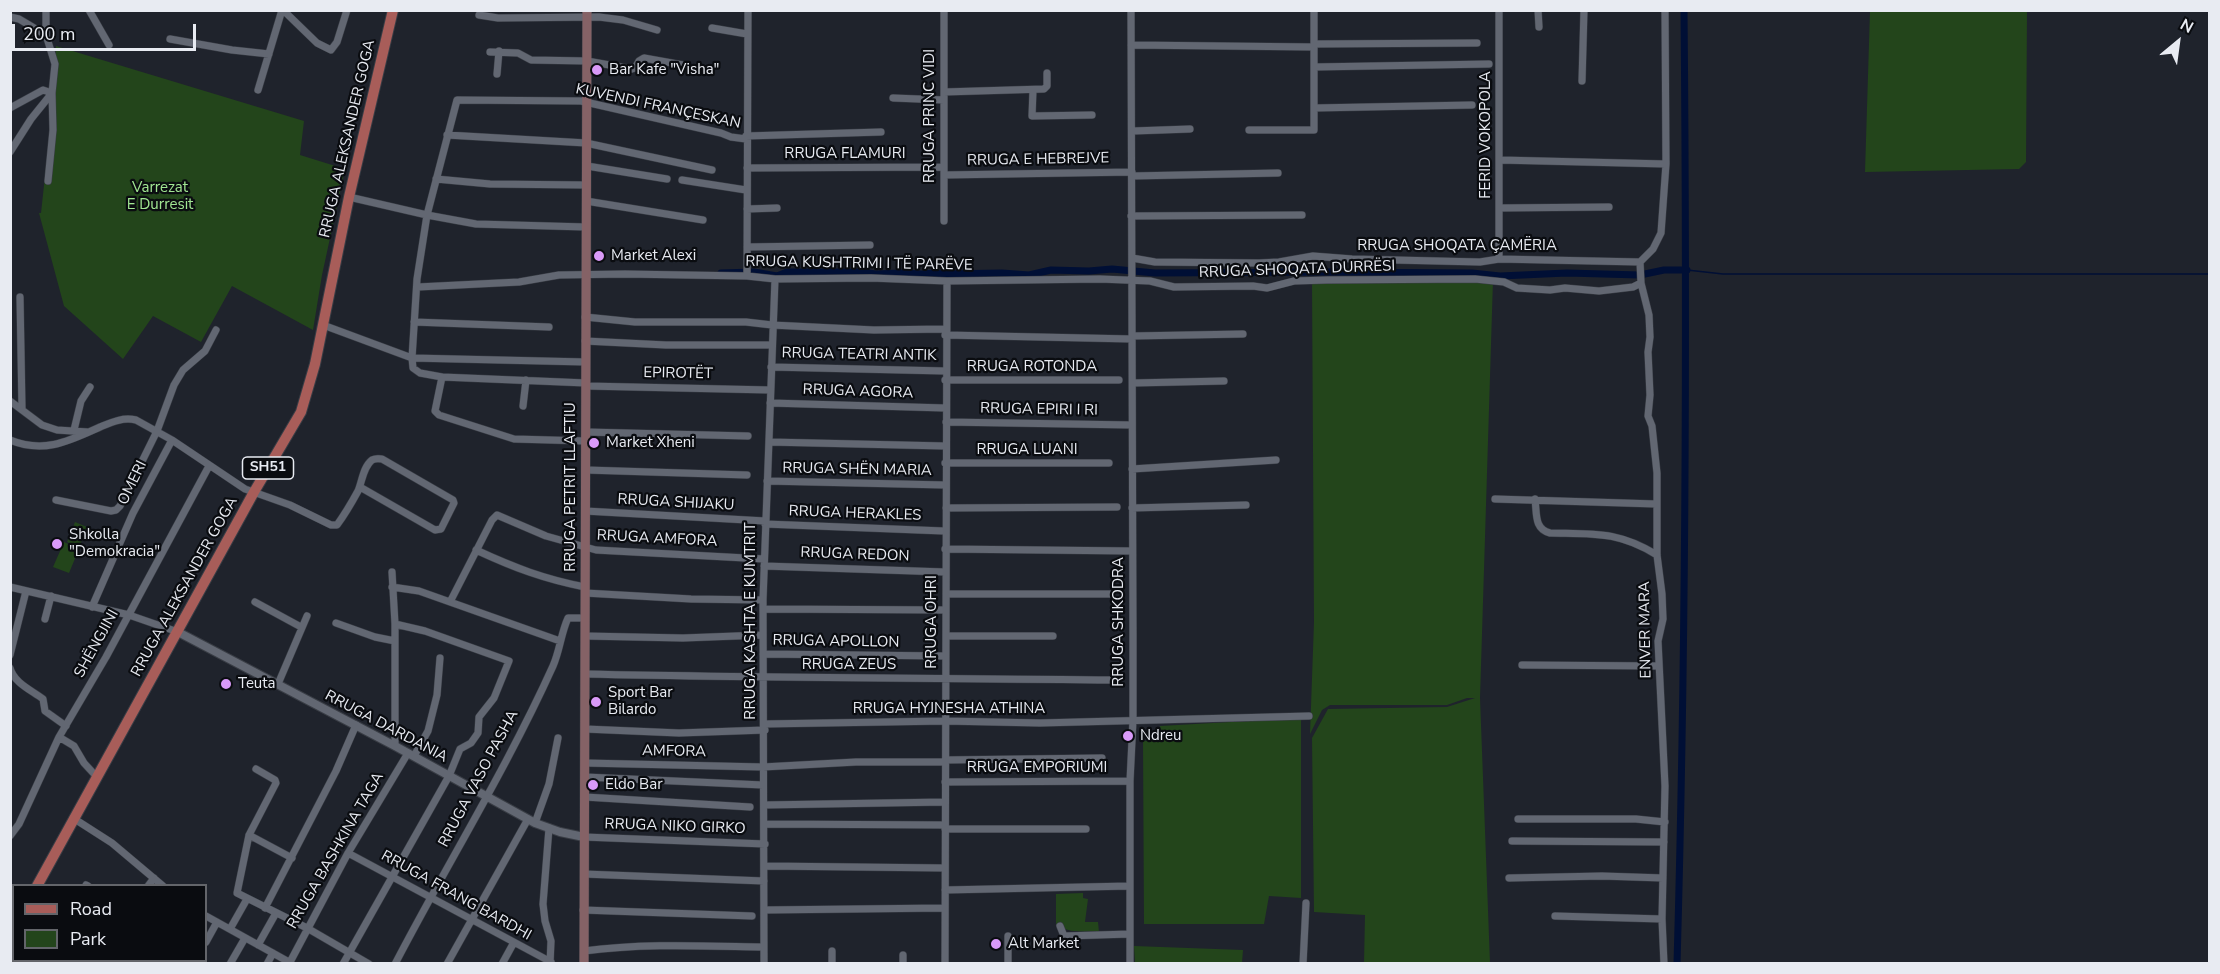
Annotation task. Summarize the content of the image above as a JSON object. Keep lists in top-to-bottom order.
{
  "streets": {
    "main road": ["RRUGA ALEKSANDER GOGA", "SH51", "RRUGA PETRIT LLAFTIU"],
    "street": [
      "KUVENDI FRANÇESKAN",
      "RRUGA PRINC VIDI",
      "FERID VOKOPOLA",
      "RRUGA FLAMURI",
      "RRUGA E HEBREJVE",
      "RRUGA SHOQATA ÇAMËRIA",
      "RRUGA KUSHTRIMI I TË PARËVE",
      "RRUGA SHOQATA DURRËSI",
      "RRUGA TEATRI ANTIK",
      "RRUGA ROTONDA",
      "EPIROTËT",
      "RRUGA AGORA",
      "RRUGA EPIRI I RI",
      "RRUGA LUANI",
      "RRUGA SHËN MARIA",
      "OMERI",
      "RRUGA SHIJAKU",
      "RRUGA HERAKLES",
      "RRUGA AMFORA",
      "RRUGA REDON",
      "RRUGA KASHTA E KUMTRIT",
      "RRUGA OHRI",
      "RRUGA SHKODRA",
      "ENVER MARA",
      "RRUGA APOLLON",
      "SHËNGJINI",
      "RRUGA ZEUS",
      "RRUGA HYJNESHA ATHINA",
      "RRUGA DARDANIA",
      "AMFORA",
      "RRUGA EMPORIUMI",
      "RRUGA VASO PASHA",
      "RRUGA NIKO GIRKO",
      "RRUGA BASHKINA TAGA",
      "RRUGA FRANG BARDHI"
    ]
  },
  "crossings": [
    ["KUVENDI FRANÇESKAN", "RRUGA PETRIT LLAFTIU"],
    ["RRUGA PRINC VIDI", "RRUGA FLAMURI"],
    ["RRUGA PRINC VIDI", "RRUGA E HEBREJVE"],
    ["FERID VOKOPOLA", "RRUGA SHOQATA ÇAMËRIA"],
    ["RRUGA ALEKSANDER GOGA", "RRUGA DARDANIA"],
    ["RRUGA FLAMURI", "RRUGA E HEBREJVE"],
    ["RRUGA E HEBREJVE", "RRUGA SHKODRA"],
    ["RRUGA SHOQATA ÇAMËRIA", "RRUGA SHKODRA"],
    ["RRUGA SHOQATA ÇAMËRIA", "ENVER MARA"],
    ["RRUGA KUSHTRIMI I TË PARËVE", "RRUGA SHOQATA DURRËSI"],
    ["RRUGA KUSHTRIMI I TË PARËVE", "RRUGA PETRIT LLAFTIU"],
    ["RRUGA KUSHTRIMI I TË PARËVE", "RRUGA KASHTA E KUMTRIT"],
    ["RRUGA KUSHTRIMI I TË PARËVE", "RRUGA OHRI"],
    ["RRUGA KUSHTRIMI I TË PARËVE", "RRUGA SHKODRA"],
    ["RRUGA SHOQATA DURRËSI", "RRUGA SHKODRA"],
    ["RRUGA SHOQATA DURRËSI", "ENVER MARA"],
    ["RRUGA TEATRI ANTIK", "RRUGA KASHTA E KUMTRIT"],
    ["RRUGA TEATRI ANTIK", "RRUGA OHRI"],
    ["RRUGA ROTONDA", "RRUGA OHRI"],
    ["EPIROTËT", "RRUGA PETRIT LLAFTIU"],
    ["EPIROTËT", "RRUGA KASHTA E KUMTRIT"],
    ["RRUGA AGORA", "RRUGA KASHTA E KUMTRIT"],
    ["RRUGA AGORA", "RRUGA OHRI"],
    ["RRUGA EPIRI I RI", "RRUGA OHRI"],
    ["RRUGA EPIRI I RI", "RRUGA SHKODRA"],
    ["RRUGA LUANI", "RRUGA OHRI"],
    ["RRUGA SHËN MARIA", "RRUGA KASHTA E KUMTRIT"],
    ["RRUGA SHËN MARIA", "RRUGA OHRI"],
    ["RRUGA PETRIT LLAFTIU", "RRUGA SHIJAKU"],
    ["RRUGA PETRIT LLAFTIU", "RRUGA AMFORA"],
    ["RRUGA PETRIT LLAFTIU", "RRUGA ZEUS"],
    ["RRUGA PETRIT LLAFTIU", "RRUGA HYJNESHA ATHINA"],
    ["RRUGA PETRIT LLAFTIU", "RRUGA DARDANIA"],
    ["RRUGA PETRIT LLAFTIU", "AMFORA"],
    ["RRUGA PETRIT LLAFTIU", "RRUGA VASO PASHA"],
    ["RRUGA PETRIT LLAFTIU", "RRUGA NIKO GIRKO"],
    ["RRUGA SHIJAKU", "RRUGA HERAKLES"],
    ["RRUGA SHIJAKU", "RRUGA KASHTA E KUMTRIT"],
    ["RRUGA HERAKLES", "RRUGA KASHTA E KUMTRIT"],
    ["RRUGA HERAKLES", "RRUGA OHRI"],
    ["RRUGA AMFORA", "RRUGA REDON"],
    ["RRUGA AMFORA", "RRUGA KASHTA E KUMTRIT"],
    ["RRUGA REDON", "RRUGA KASHTA E KUMTRIT"],
    ["RRUGA REDON", "RRUGA OHRI"],
    ["RRUGA KASHTA E KUMTRIT", "RRUGA APOLLON"],
    ["RRUGA KASHTA E KUMTRIT", "RRUGA ZEUS"],
    ["RRUGA KASHTA E KUMTRIT", "RRUGA HYJNESHA ATHINA"],
    ["RRUGA KASHTA E KUMTRIT", "AMFORA"],
    ["RRUGA KASHTA E KUMTRIT", "RRUGA NIKO GIRKO"],
    ["RRUGA OHRI", "RRUGA APOLLON"],
    ["RRUGA OHRI", "RRUGA ZEUS"],
    ["RRUGA OHRI", "RRUGA HYJNESHA ATHINA"],
    ["RRUGA OHRI", "AMFORA"],
    ["RRUGA OHRI", "RRUGA EMPORIUMI"],
    ["RRUGA SHKODRA", "RRUGA HYJNESHA ATHINA"],
    ["RRUGA SHKODRA", "RRUGA EMPORIUMI"],
    ["RRUGA DARDANIA", "RRUGA VASO PASHA"],
    ["RRUGA DARDANIA", "RRUGA NIKO GIRKO"],
    ["RRUGA DARDANIA", "RRUGA BASHKINA TAGA"],
    ["RRUGA VASO PASHA", "RRUGA FRANG BARDHI"],
    ["RRUGA BASHKINA TAGA", "RRUGA FRANG BARDHI"]
  ],
  "parks": ["Varrezat E Durresit"],
  "places": [
    "Bar Kafe \"Visha\"",
    "Market Alexi",
    "Market Xheni",
    "Shkolla \"Demokracia\"",
    "Teuta",
    "Sport Bar Bilardo",
    "Ndreu",
    "Eldo Bar",
    "Alt Market"
  ],
  "legend": ["Road", "Park"],
  "scale_bar": "200 m",
  "north": "top right"
}
